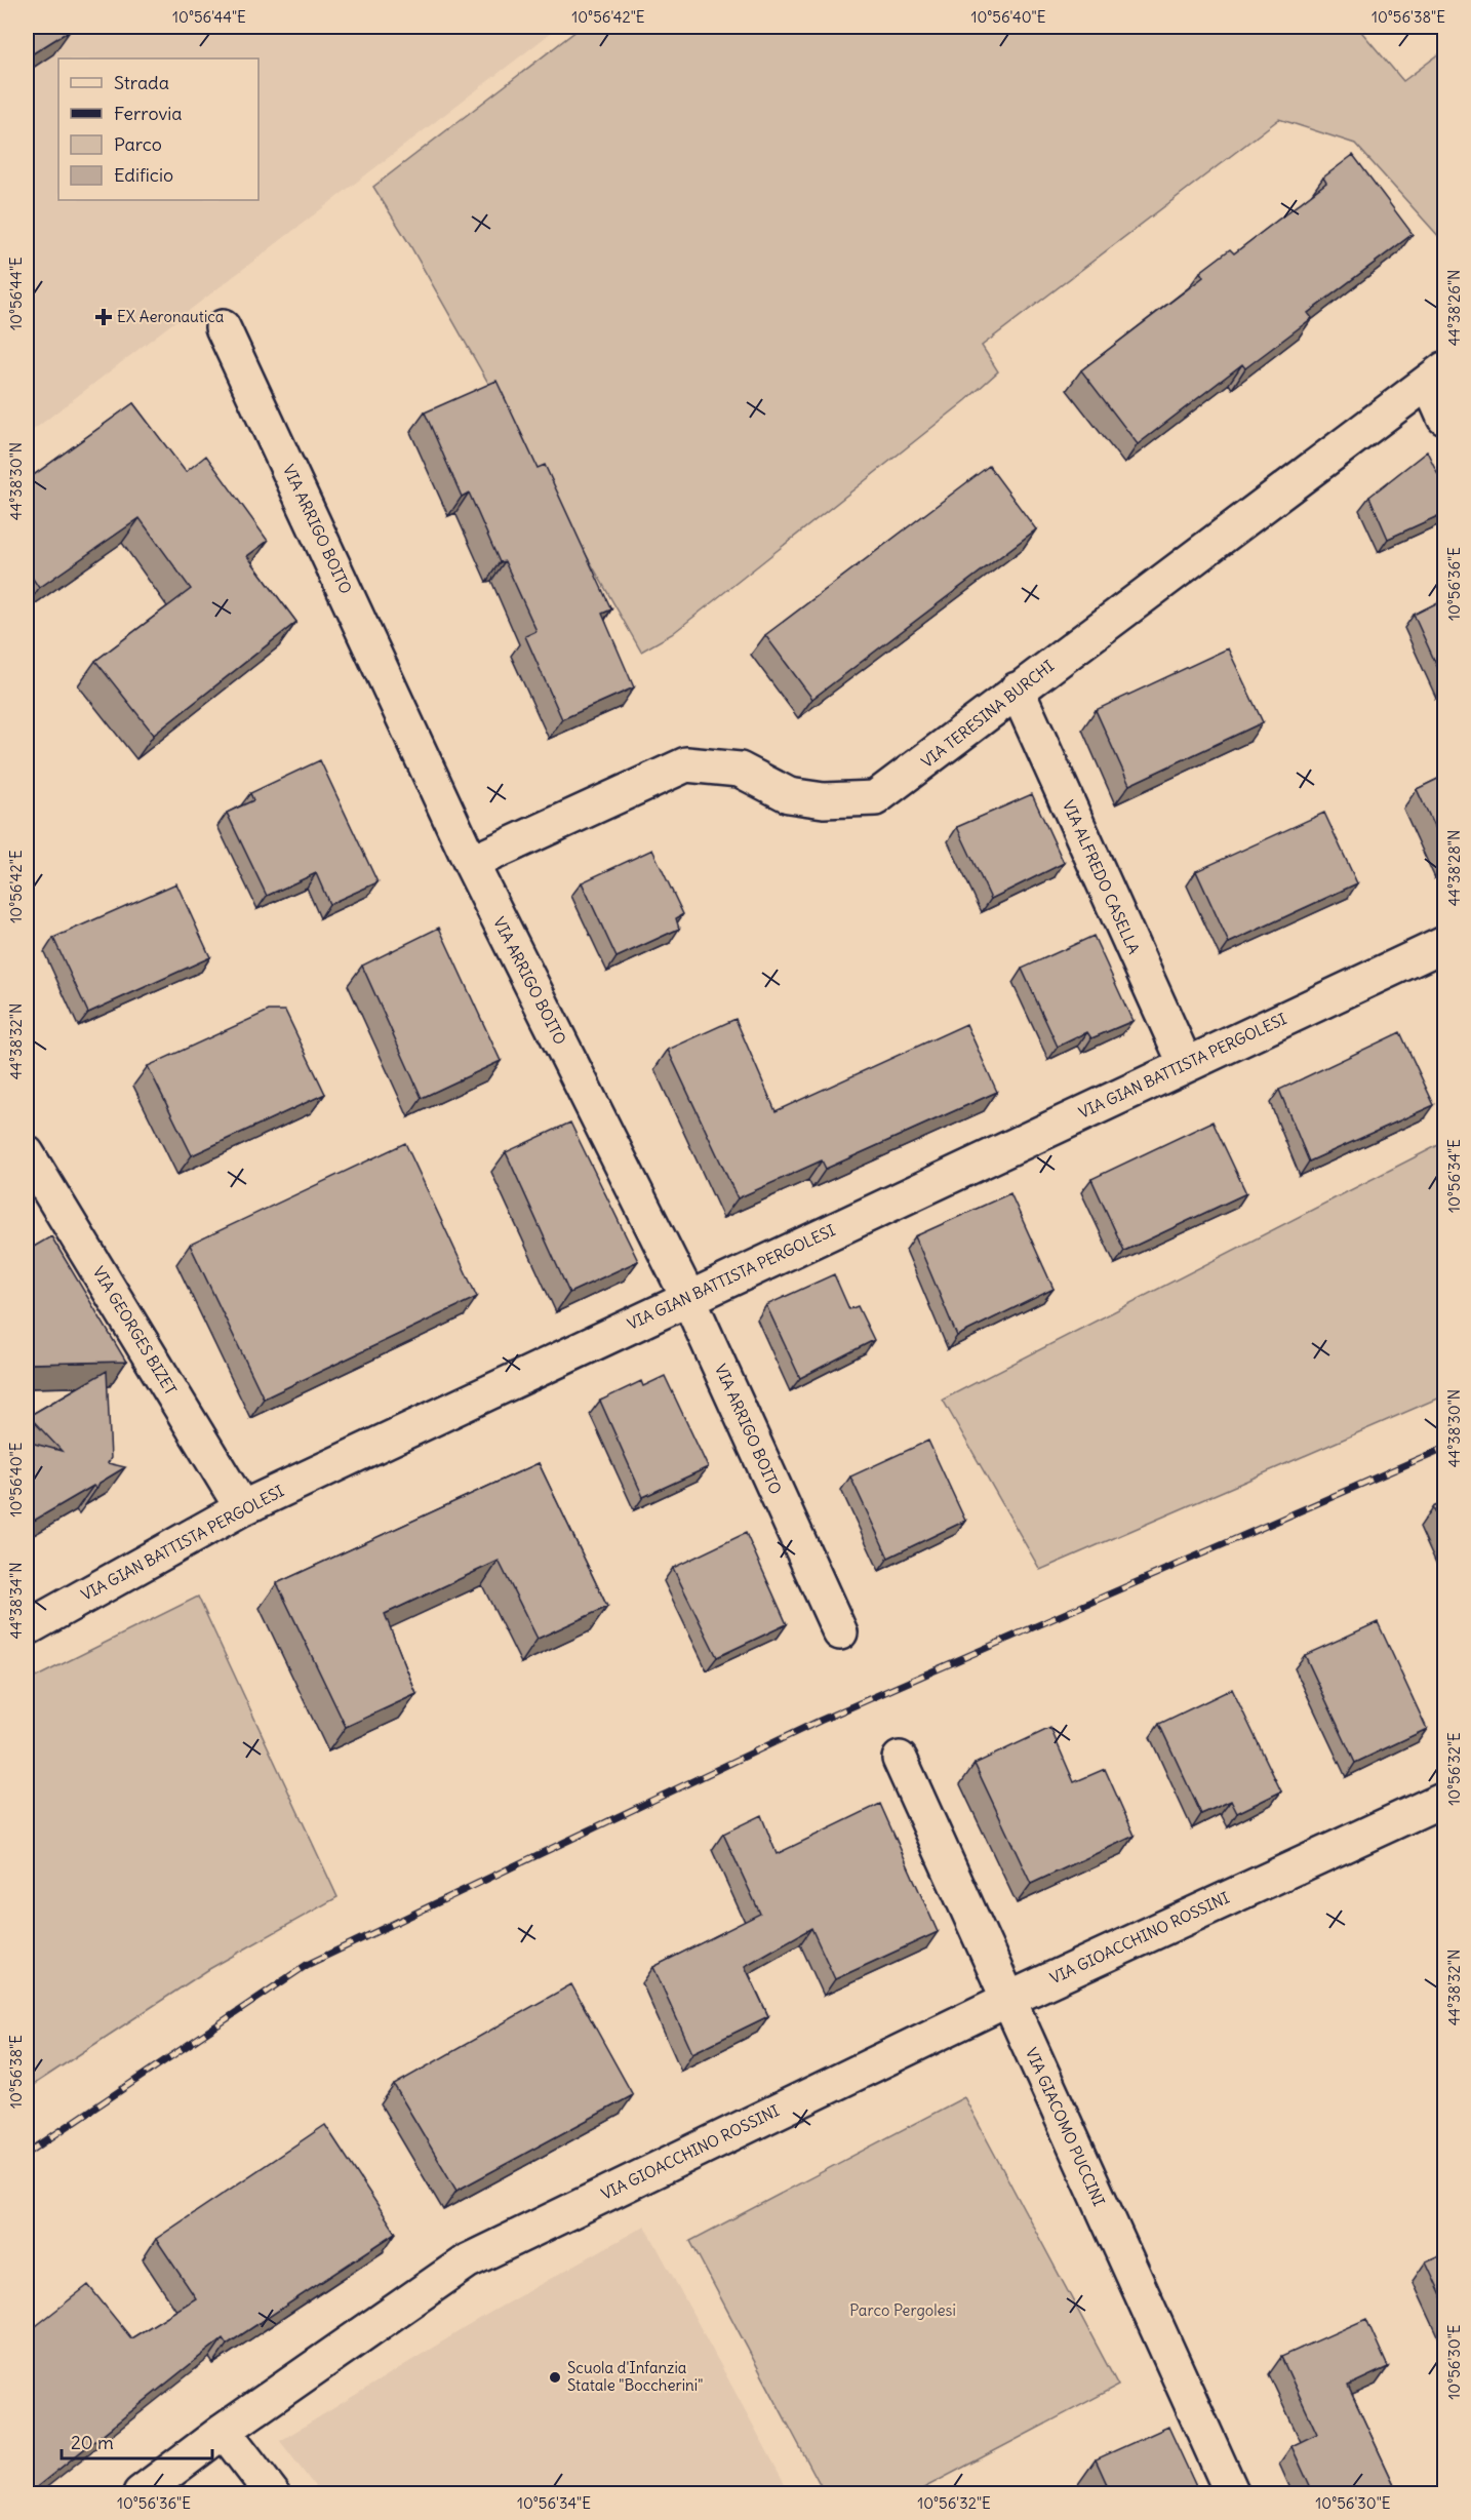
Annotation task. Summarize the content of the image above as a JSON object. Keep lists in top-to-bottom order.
{
  "streets": {
    "street": [
      "VIA ARRIGO BOITO",
      "VIA TERESINA BURCHI",
      "VIA ALFREDO CASELLA",
      "VIA GIAN BATTISTA PERGOLESI",
      "VIA GEORGES BIZET",
      "VIA GIOACCHINO ROSSINI",
      "VIA GIACOMO PUCCINI"
    ]
  },
  "crossings": [
    ["VIA ARRIGO BOITO", "VIA TERESINA BURCHI"],
    ["VIA ARRIGO BOITO", "VIA GIAN BATTISTA PERGOLESI"],
    ["VIA TERESINA BURCHI", "VIA ALFREDO CASELLA"],
    ["VIA ALFREDO CASELLA", "VIA GIAN BATTISTA PERGOLESI"],
    ["VIA GIAN BATTISTA PERGOLESI", "VIA GEORGES BIZET"],
    ["VIA GIOACCHINO ROSSINI", "VIA GIACOMO PUCCINI"]
  ],
  "parks": ["Parco Pergolesi"],
  "places": {
    "health": ["EX Aeronautica"],
    "other": ["Scuola d'Infanzia Statale \"Boccherini\""]
  },
  "legend": [
    "Strada",
    "Ferrovia",
    "Parco",
    "Edificio"
  ],
  "scale_bar": "20 m",
  "coordinates": [
    "10°56'44\"E",
    "10°56'42\"E",
    "10°56'40\"E",
    "10°56'38\"E",
    "44°38'26\"N",
    "44°38'30\"N",
    "10°56'36\"E",
    "44°38'28\"N",
    "44°38'32\"N",
    "10°56'34\"E",
    "44°38'34\"N",
    "10°56'32\"E",
    "10°56'30\"E"
  ]
}
